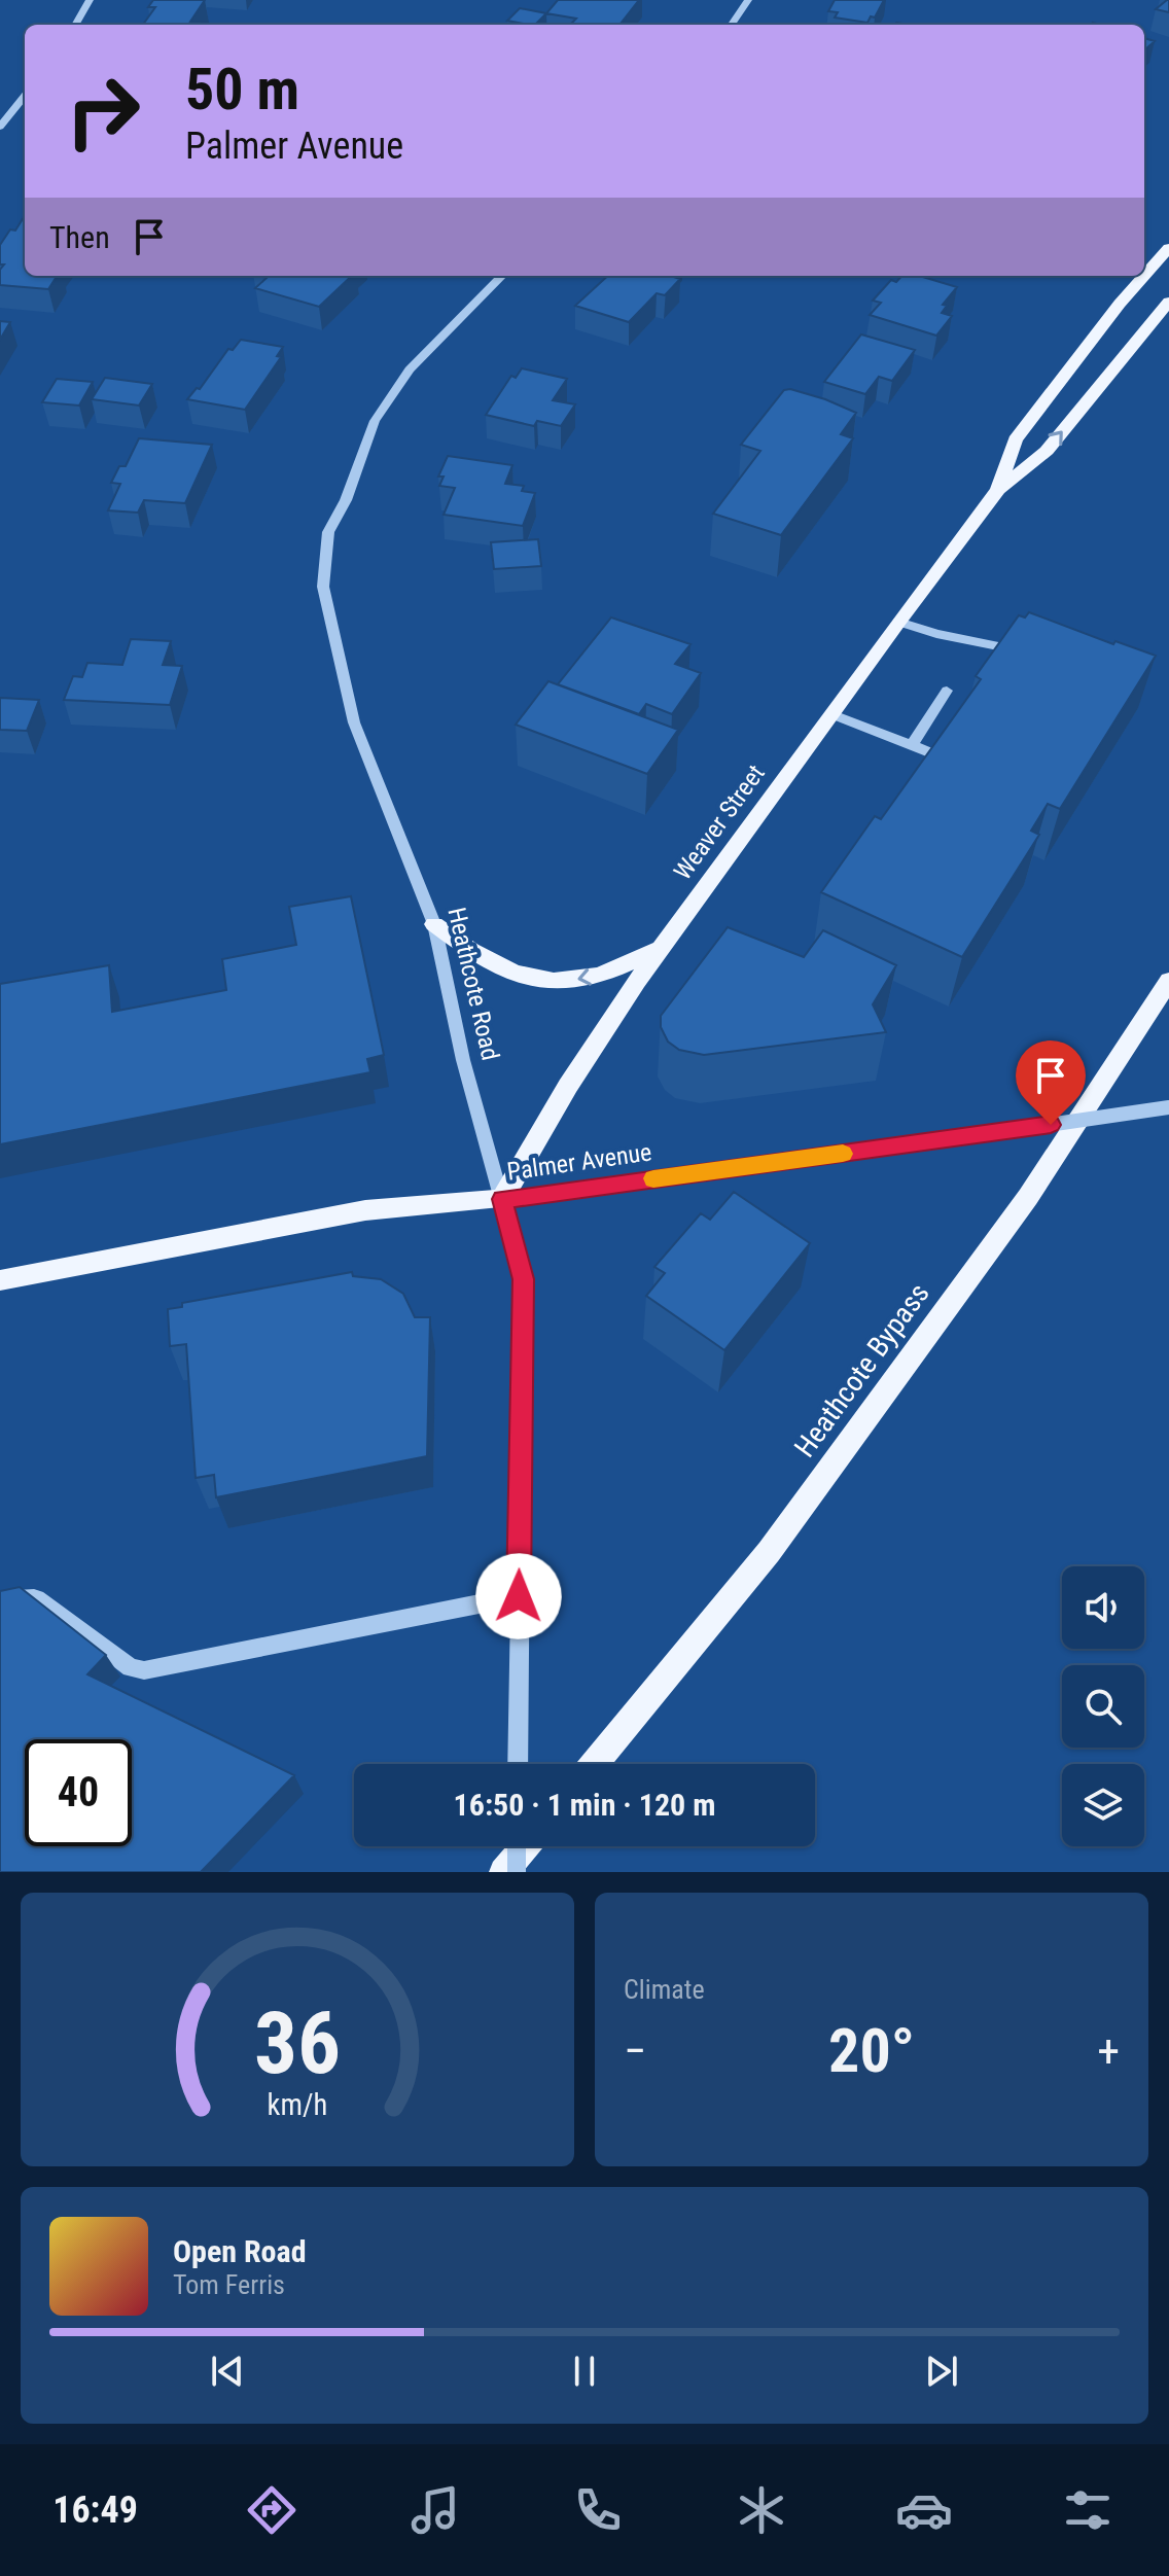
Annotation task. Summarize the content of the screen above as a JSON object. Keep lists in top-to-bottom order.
{
  "streets": {
    "main road": ["Weaver Street", "Palmer Avenue", "Heathcote Bypass"],
    "street": ["Heathcote Road"]
  },
  "crossings": [
    ["Weaver Street", "Heathcote Road"],
    ["Weaver Street", "Palmer Avenue"],
    ["Heathcote Road", "Palmer Avenue"]
  ],
  "page": {
    "turn": ["50 m", "Palmer Avenue"],
    "then": "Then",
    "limit": "40",
    "trip": "16:50 · 1 min · 120 m",
    "tile": "Climate",
    "heat": ["−", "20°", "+"],
    "song": ["Open Road", "Tom Ferris"],
    "tabs": "16:49",
    "gauge": ["36", "km/h"]
  }
}
